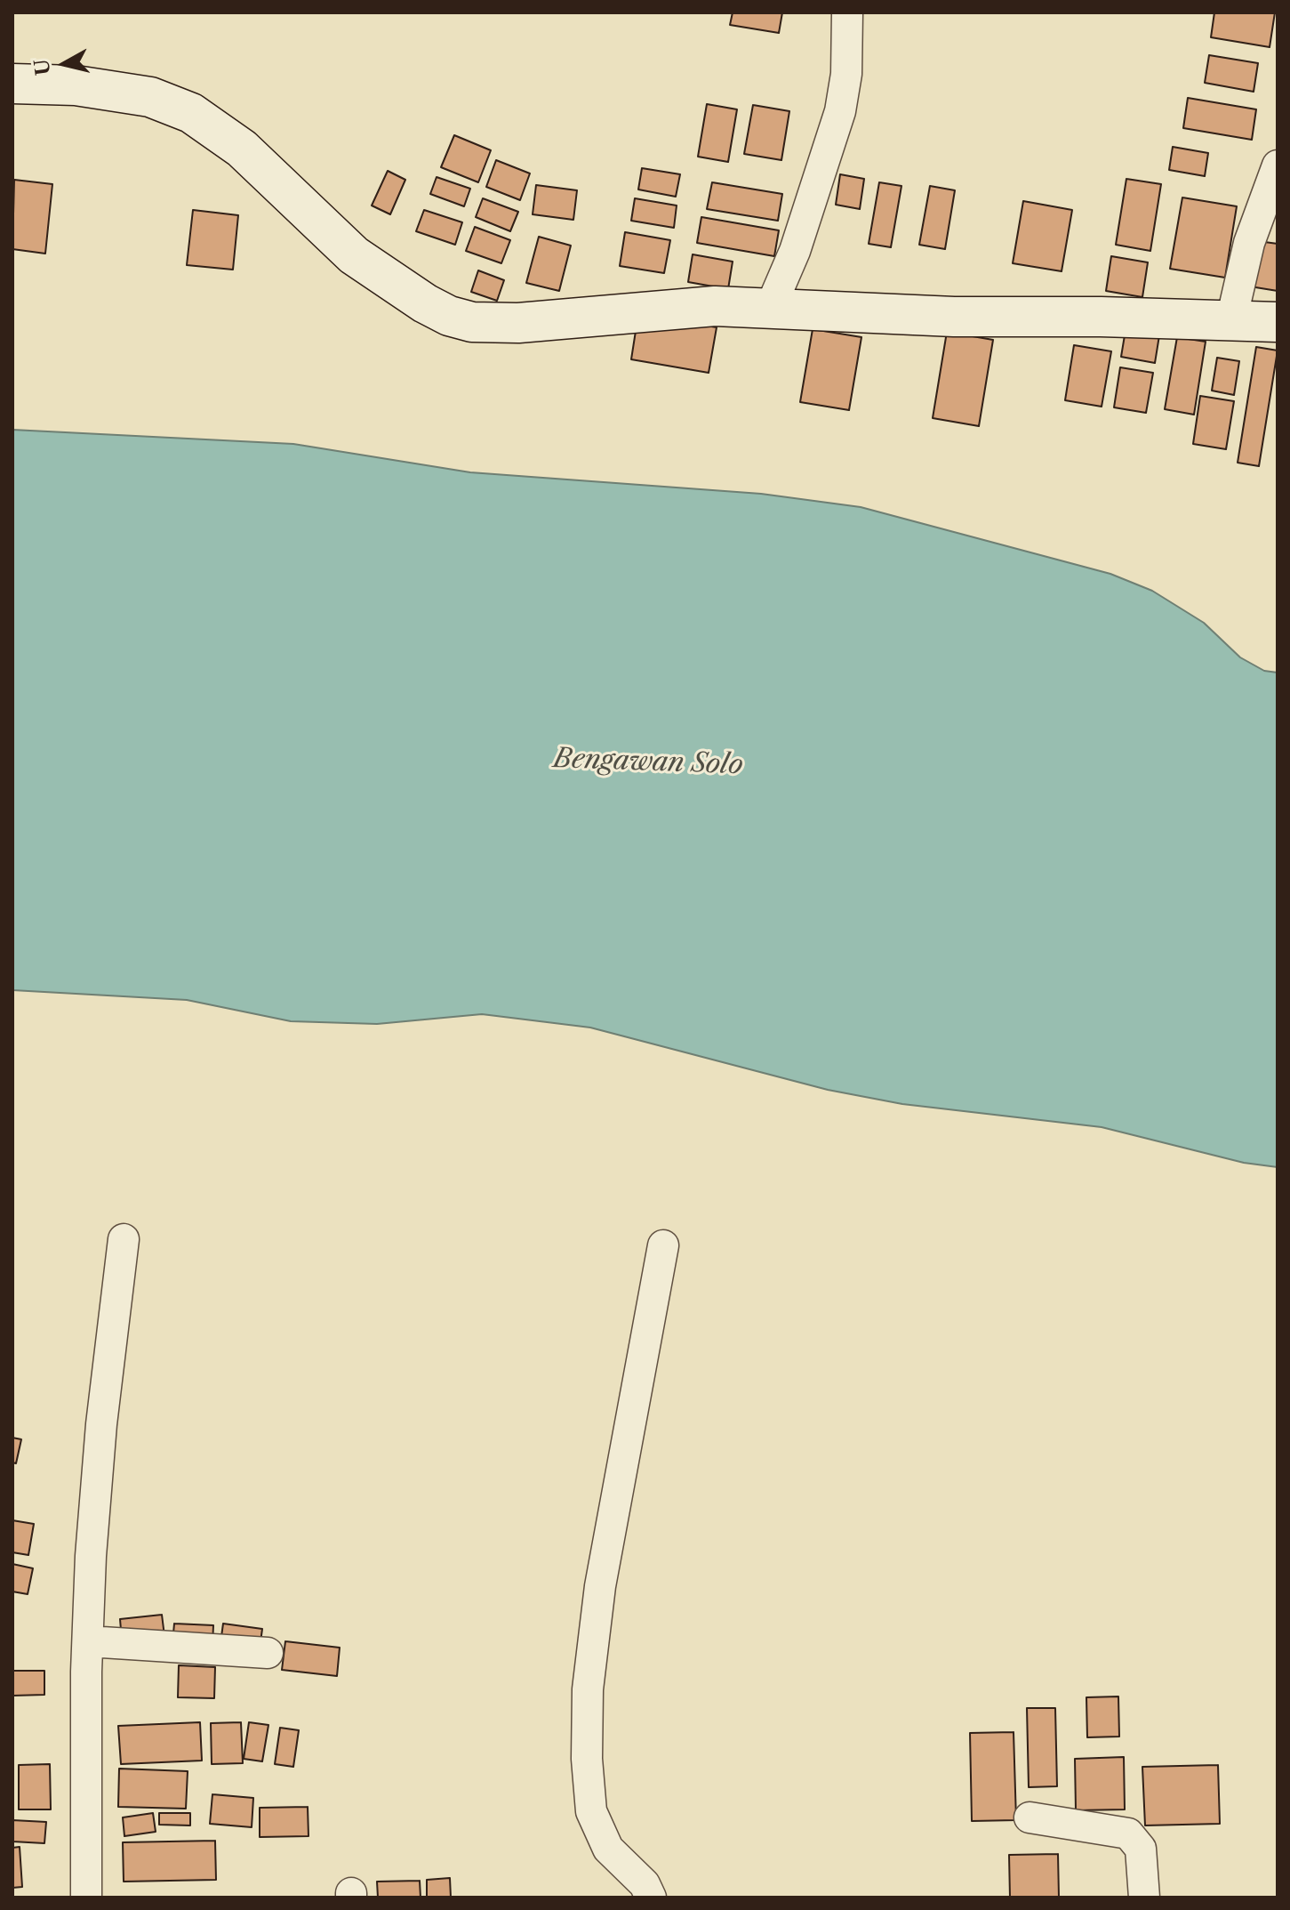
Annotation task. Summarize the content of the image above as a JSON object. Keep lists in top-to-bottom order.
{
  "water": ["Bengawan Solo"],
  "north": "left"
}
